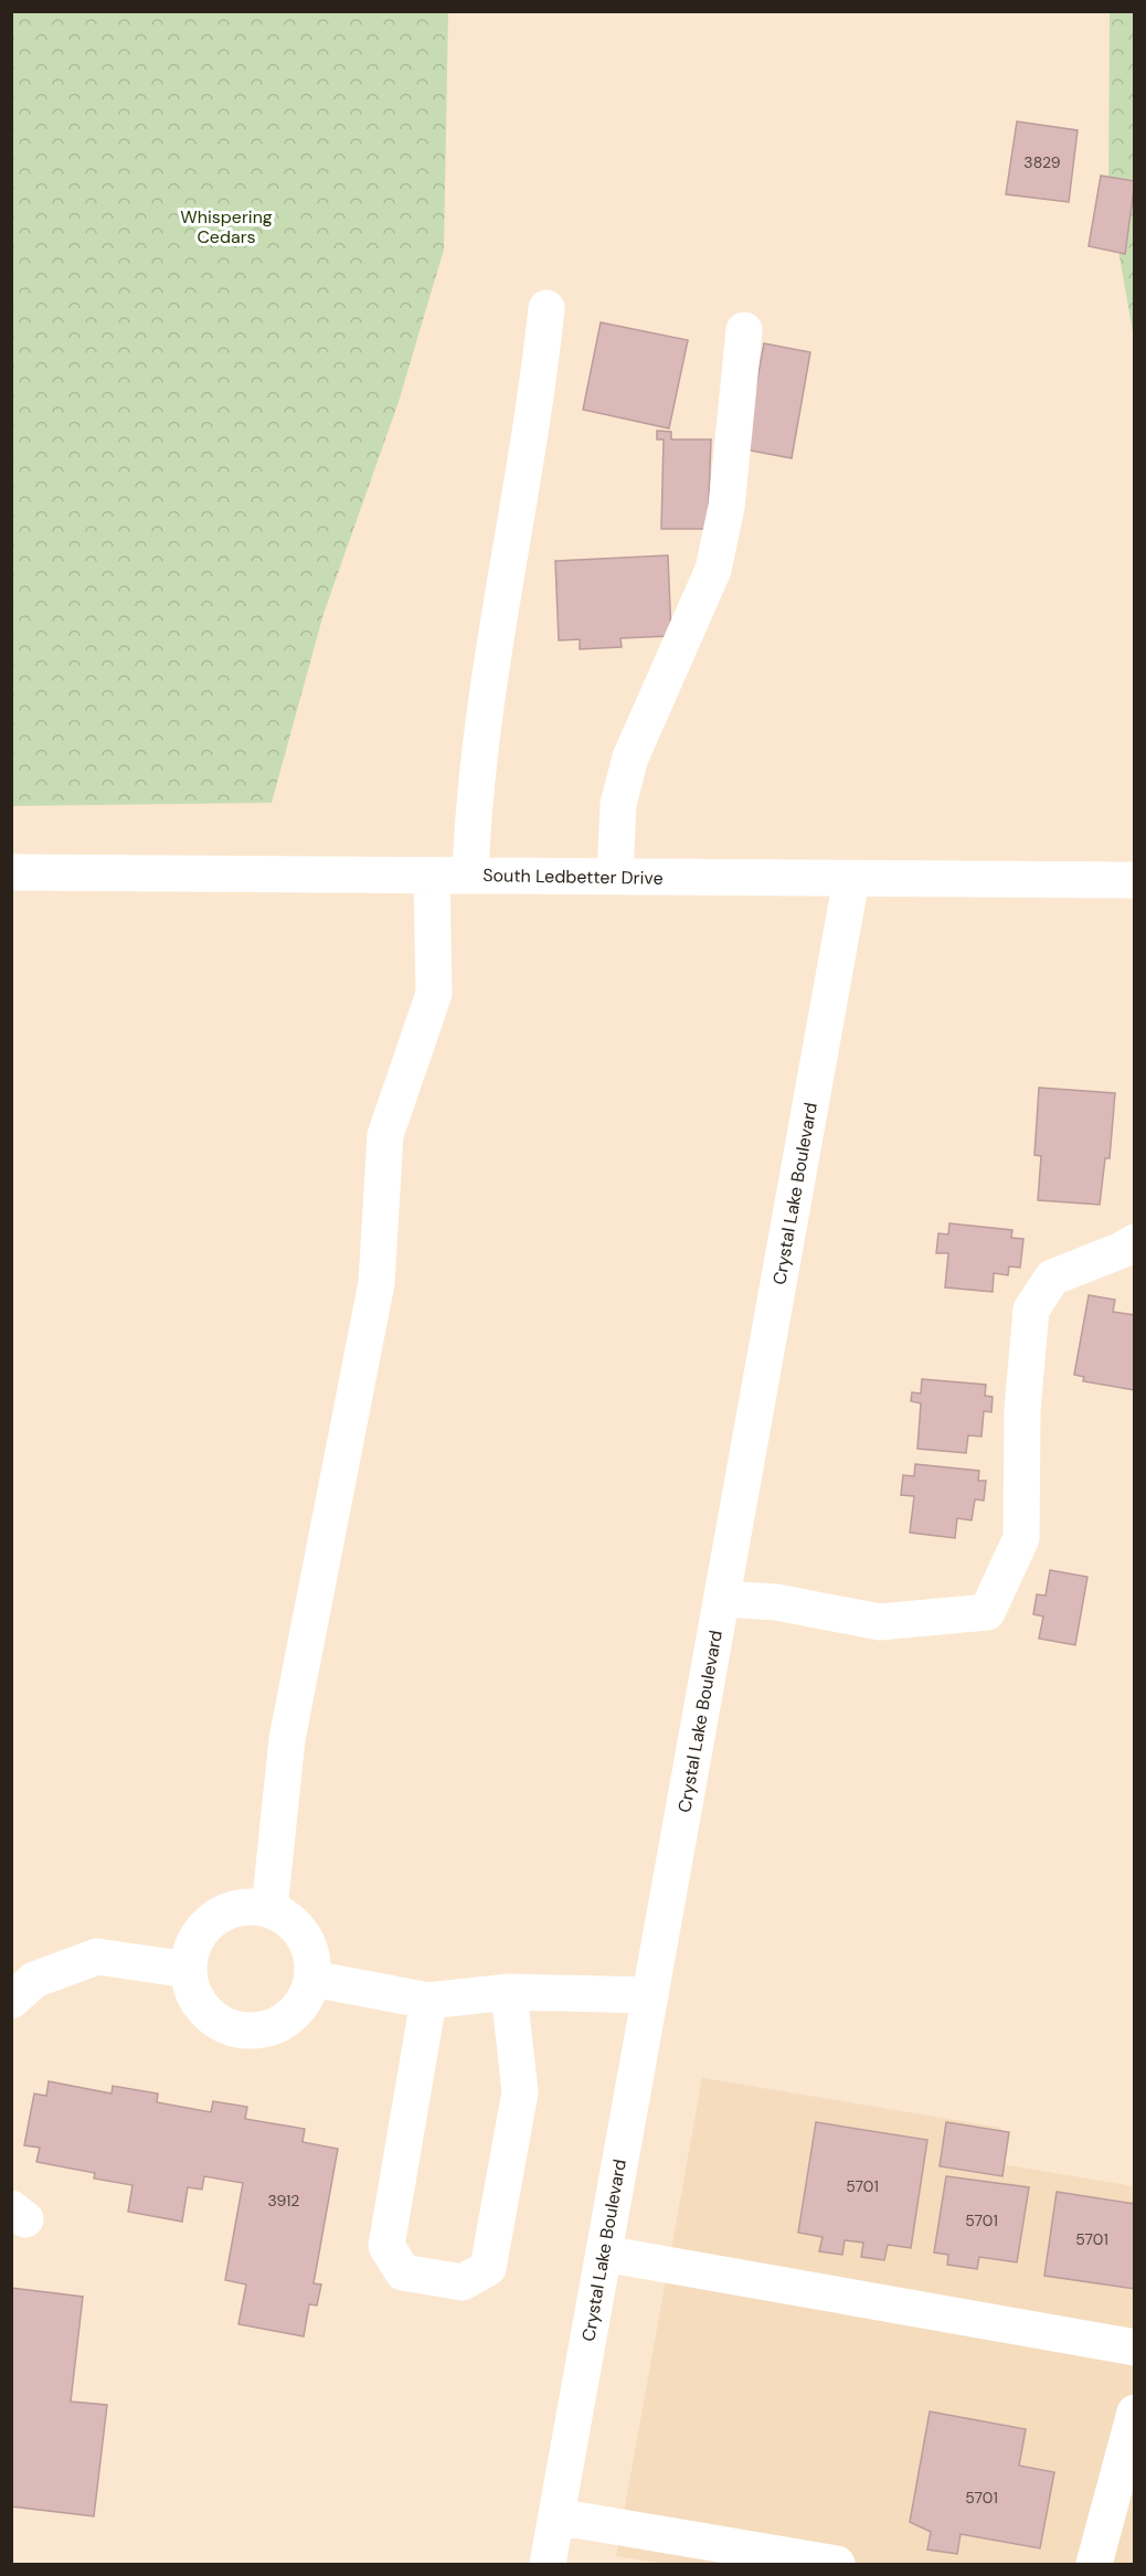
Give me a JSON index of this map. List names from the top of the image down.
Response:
{
  "streets": {
    "street": ["South Ledbetter Drive", "Crystal Lake Boulevard"]
  },
  "crossings": [
    ["South Ledbetter Drive", "Crystal Lake Boulevard"]
  ],
  "parks": ["Whispering Cedars"],
  "house_numbers": [
    "3829",
    "5701",
    "3912",
    "5701",
    "5701",
    "5701"
  ]
}
